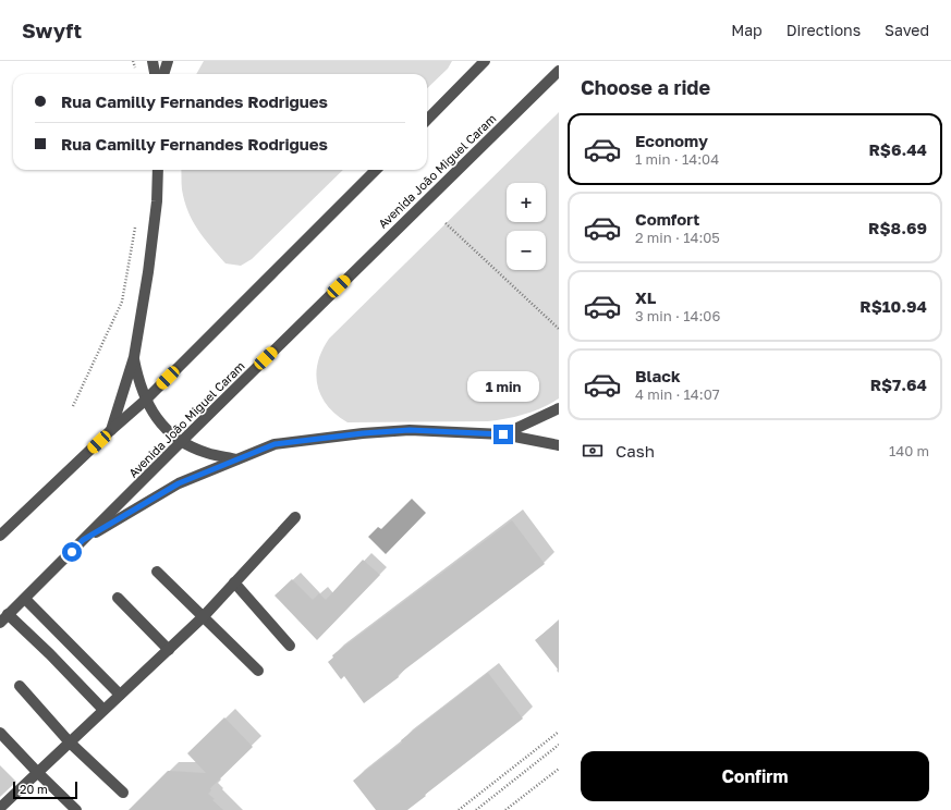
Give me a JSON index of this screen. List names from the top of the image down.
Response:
{
  "streets": {
    "street": ["Avenida João Miguel Caram"]
  },
  "scale_bar": "20 m",
  "page": {
    "header": "Swyft",
    "nav": ["Map", "Directions", "Saved"],
    "heading": "Choose a ride",
    "banner": ["Rua Camilly Fernandes Rodrigues", "Rua Camilly Fernandes Rodrigues"],
    "list": [
      {
        "name": "Economy",
        "note": "1 min · 14:04",
        "value": "R$6.44"
      },
      {
        "name": "Comfort",
        "note": "2 min · 14:05",
        "value": "R$8.69"
      },
      {
        "name": "XL",
        "note": "3 min · 14:06",
        "value": "R$10.94"
      },
      {
        "name": "Black",
        "note": "4 min · 14:07",
        "value": "R$7.64"
      }
    ],
    "map_buttons": ["+", "−"],
    "bubble": "1 min",
    "pay": ["Cash", "140 m"],
    "buttons": "Confirm",
    "scale": "20 m"
  }
}
